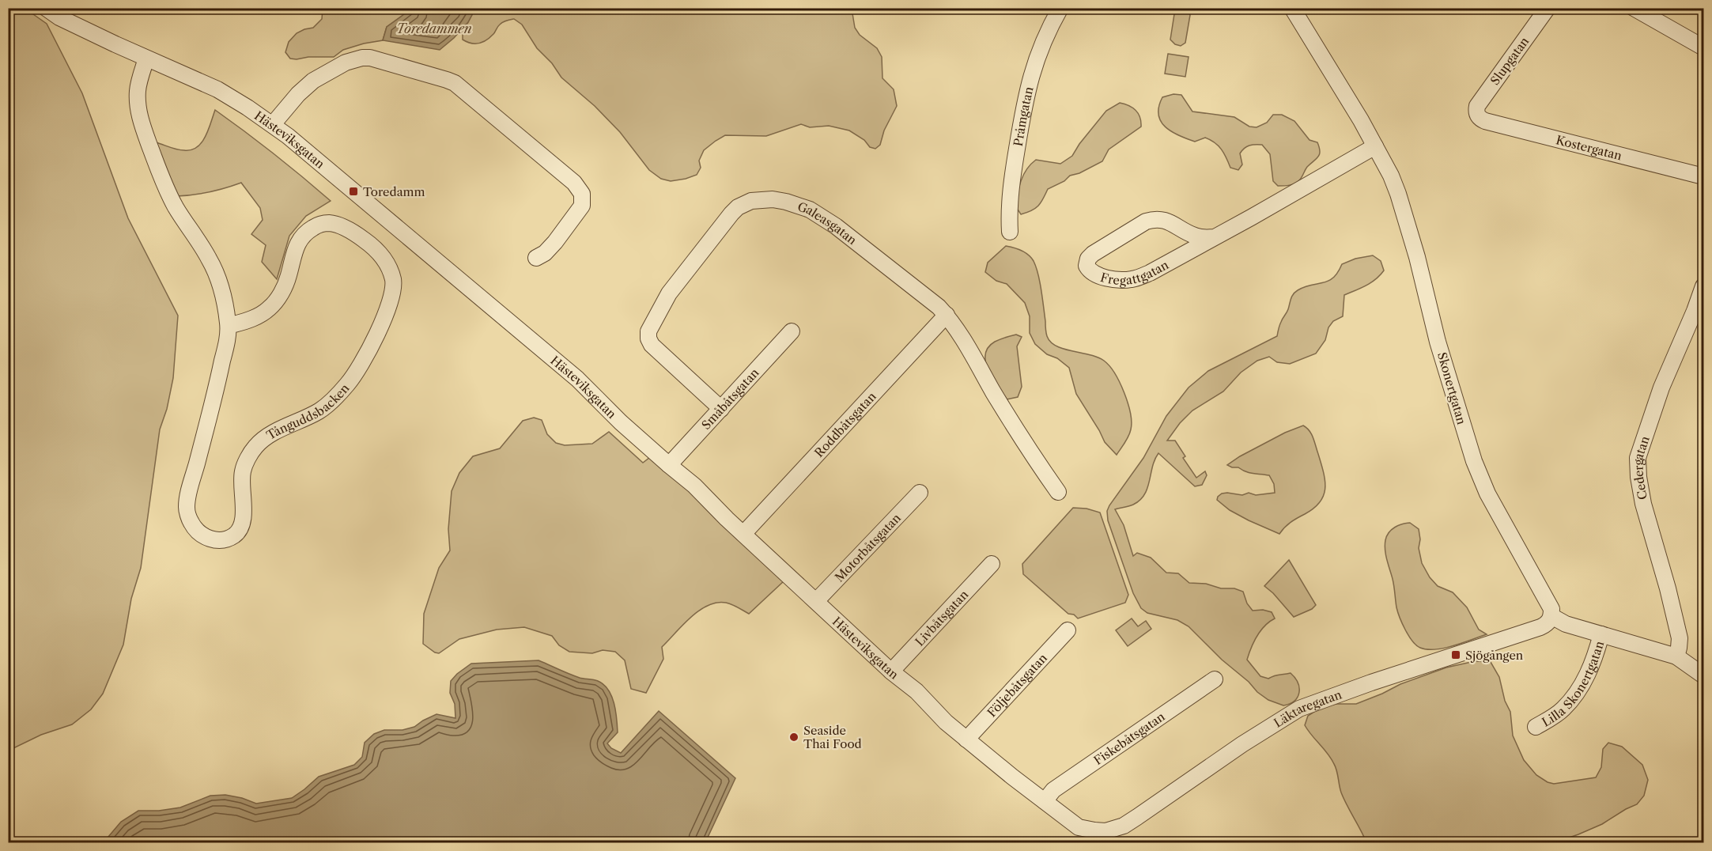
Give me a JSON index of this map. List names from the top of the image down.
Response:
{
  "streets": {
    "street": [
      "Slupgatan",
      "Pråmgatan",
      "Hästeviksgatan",
      "Kostergatan",
      "Galeasgatan",
      "Fregattgatan",
      "Skonertgatan",
      "Småbåtsgatan",
      "Tånguddsbacken",
      "Roddbåtsgatan",
      "Cedergatan",
      "Motorbåtsgatan",
      "Livbåtsgatan",
      "Lilla Skonertgatan",
      "Följebåtsgatan",
      "Läktaregatan",
      "Fiskebåtsgatan"
    ]
  },
  "crossings": [
    ["Slupgatan", "Kostergatan"],
    ["Hästeviksgatan", "Småbåtsgatan"],
    ["Hästeviksgatan", "Tånguddsbacken"],
    ["Hästeviksgatan", "Roddbåtsgatan"],
    ["Hästeviksgatan", "Motorbåtsgatan"],
    ["Hästeviksgatan", "Livbåtsgatan"],
    ["Hästeviksgatan", "Följebåtsgatan"],
    ["Hästeviksgatan", "Läktaregatan"],
    ["Hästeviksgatan", "Fiskebåtsgatan"],
    ["Galeasgatan", "Småbåtsgatan"],
    ["Galeasgatan", "Roddbåtsgatan"],
    ["Fregattgatan", "Skonertgatan"],
    ["Skonertgatan", "Läktaregatan"]
  ],
  "water": ["Toredammen"],
  "places": {
    "transit": ["Toredamm", "Sjögången"],
    "other": ["Seaside Thai Food"]
  }
}
